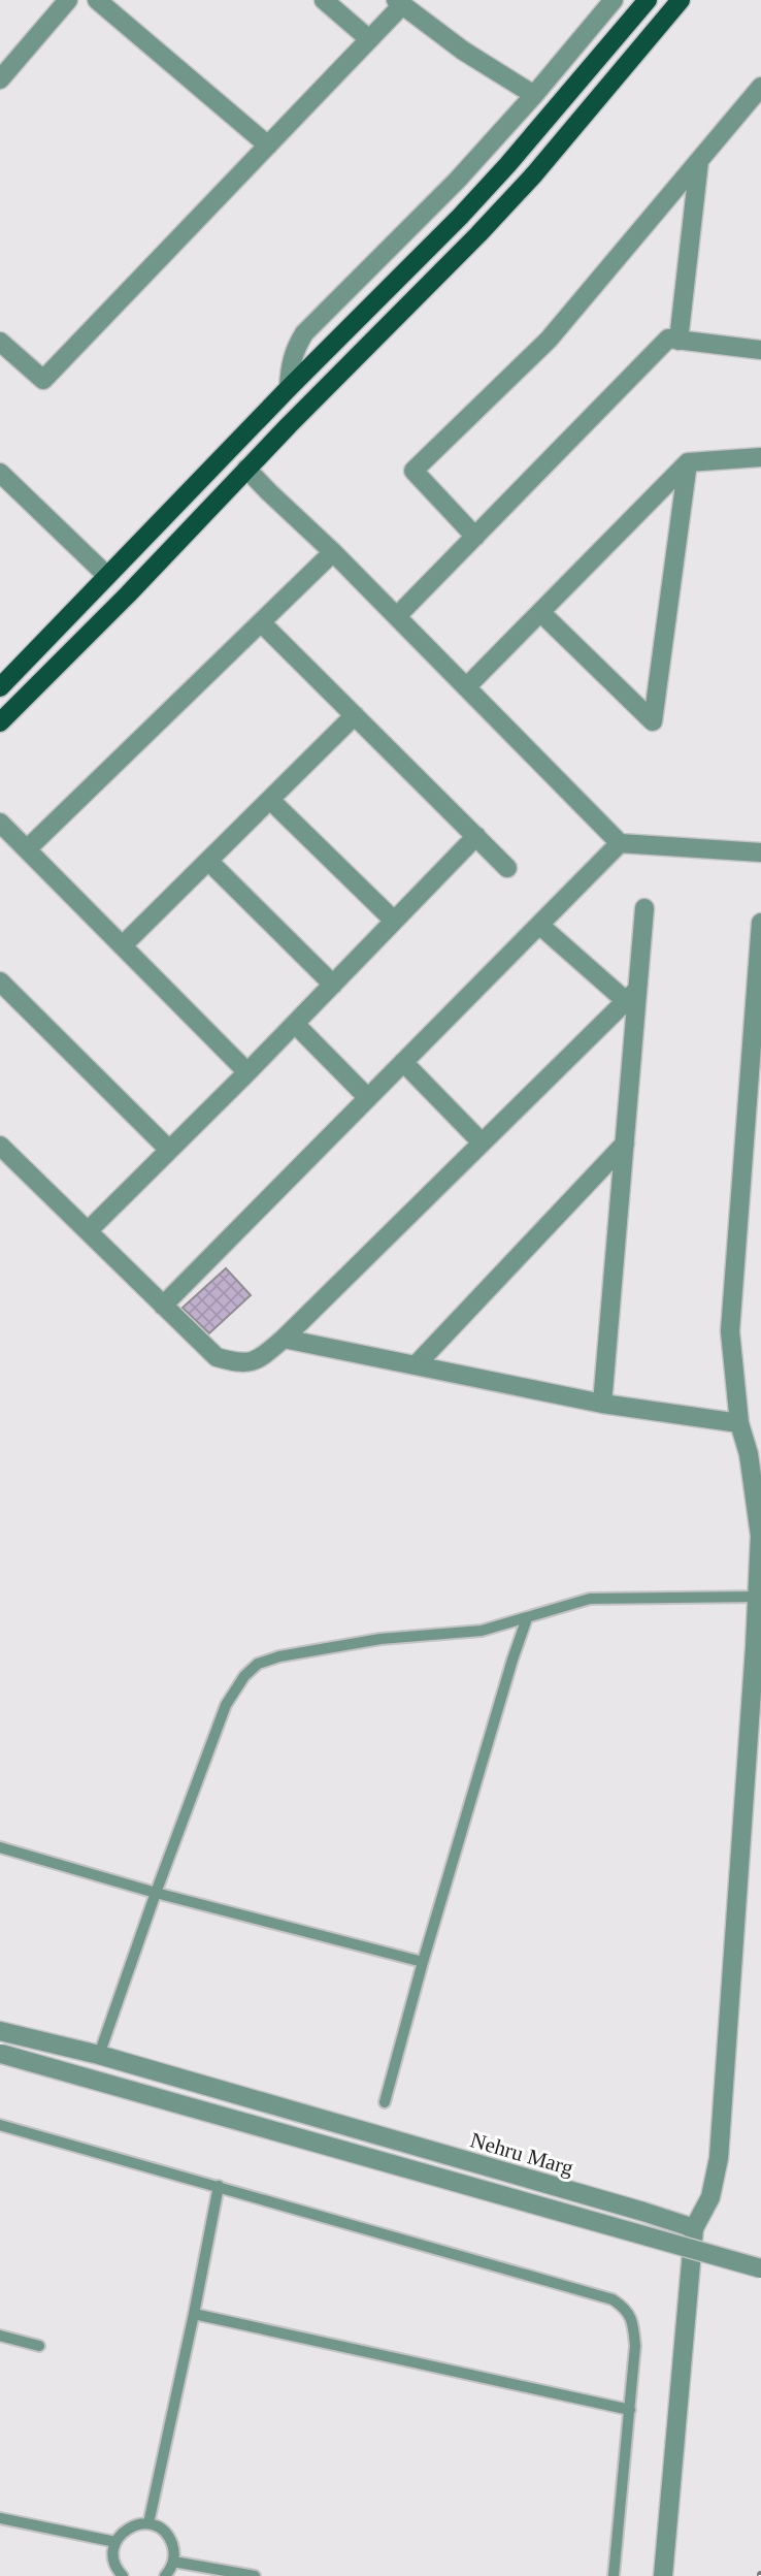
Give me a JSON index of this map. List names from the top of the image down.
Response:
{
  "streets": {
    "street": ["Nehru Marg"]
  }
}
